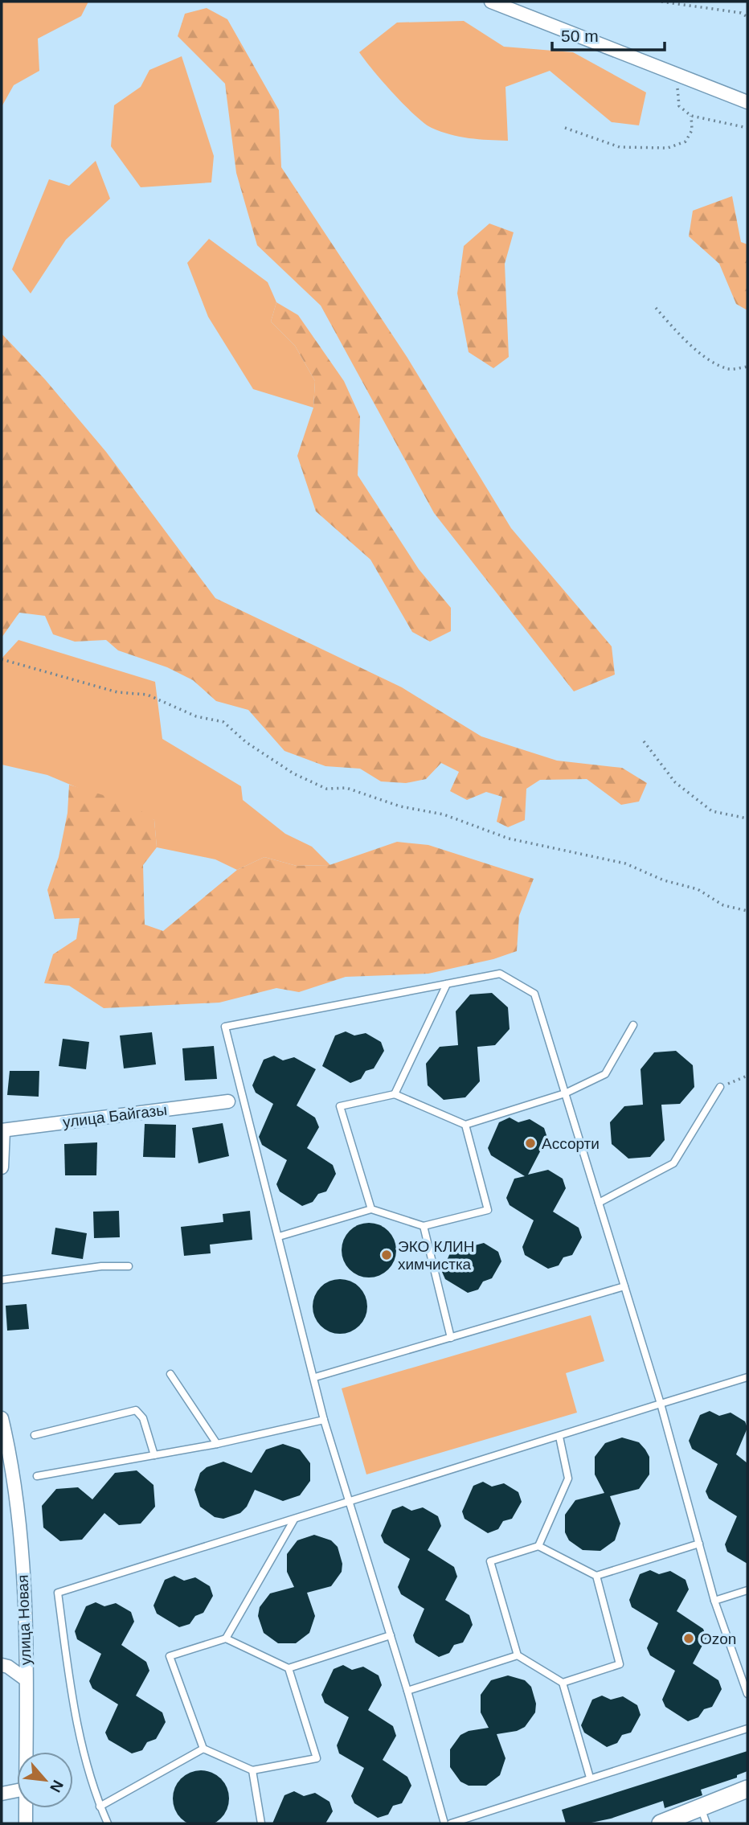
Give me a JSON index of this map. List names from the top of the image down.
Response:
{
  "streets": {
    "street": ["улица Байгазы", "улица Новая"]
  },
  "places": ["Ассорти", "ЭКО КЛИН химчистка", "Ozon"],
  "scale_bar": "50 m",
  "north": "bottom right"
}
